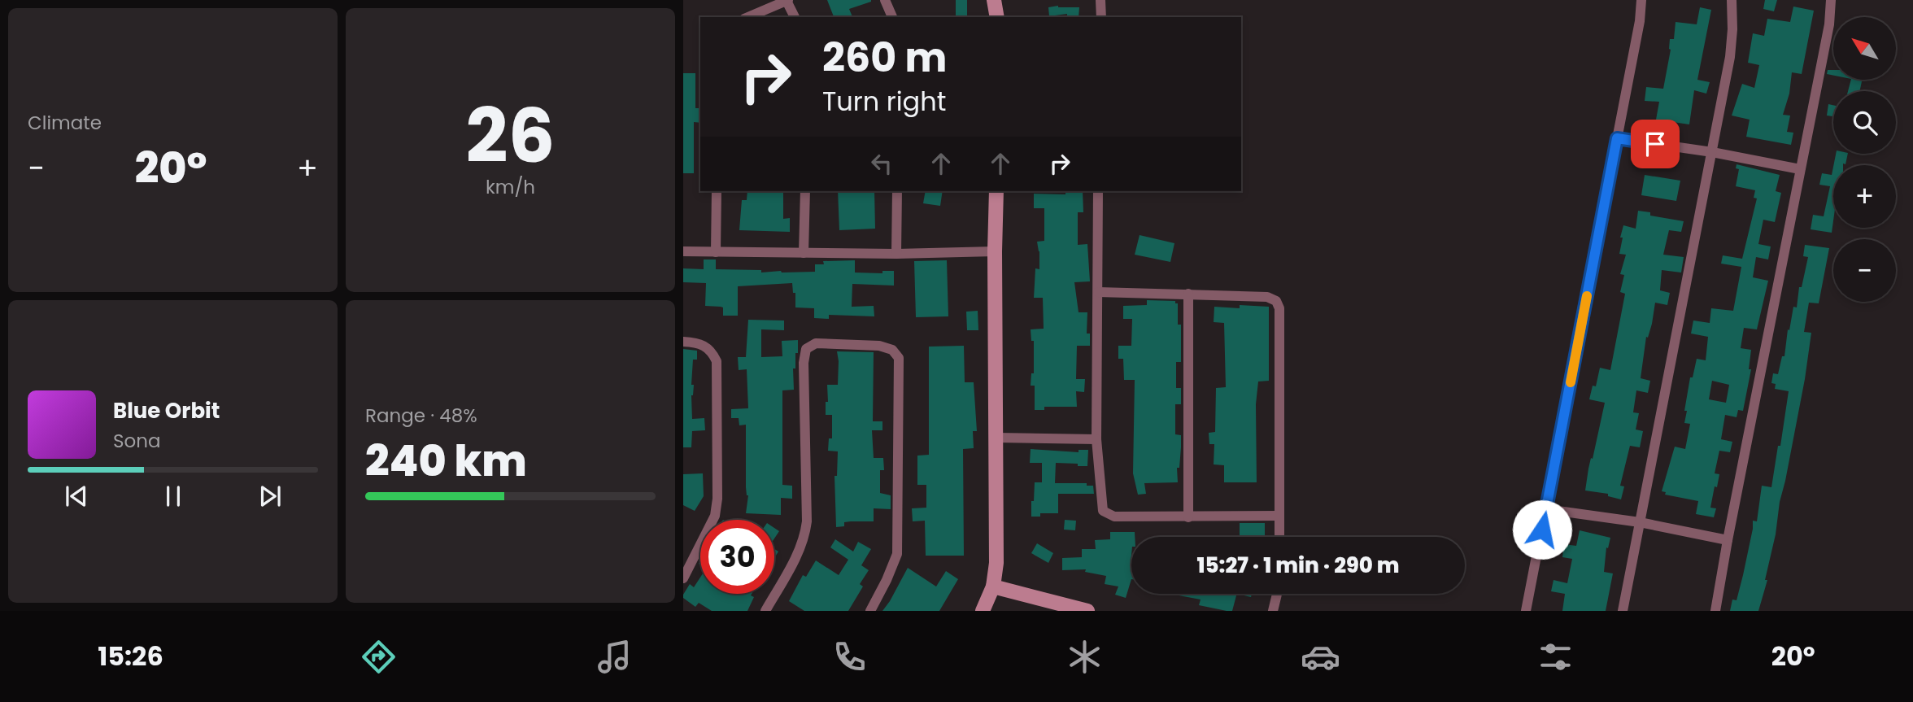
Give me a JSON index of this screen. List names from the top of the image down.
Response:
{
  "north": "top left",
  "page": {
    "tile": [
      "Climate",
      ["26", "km/h"],
      ["Range · 48%", "240 km"]
    ],
    "map_buttons": ["+", "−"],
    "turn": ["260 m", "Turn right"],
    "heat": ["−", "20°", "+"],
    "song": ["Blue Orbit", "Sona"],
    "limit": "30",
    "trip": "15:27 · 1 min · 290 m",
    "tabs": ["15:26", "20°"]
  }
}
